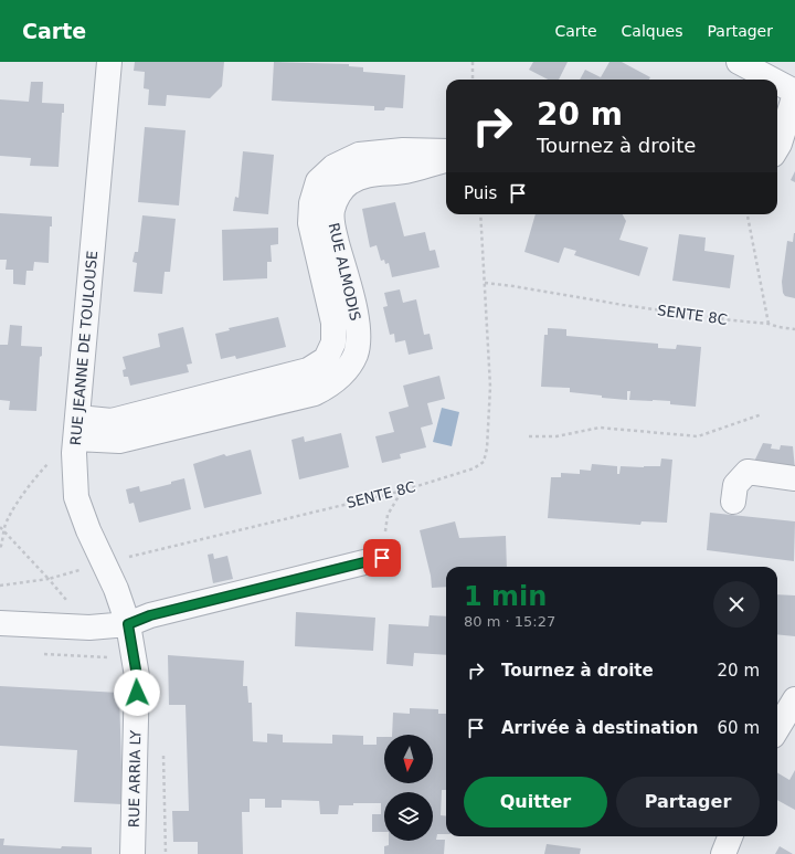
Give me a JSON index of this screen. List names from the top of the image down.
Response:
{
  "streets": {
    "street": ["RUE ALMODIS", "RUE JEANNE DE TOULOUSE", "RUE ARRIA LY"],
    "path": ["SENTE 8C"]
  },
  "crossings": [
    ["RUE ALMODIS", "RUE JEANNE DE TOULOUSE"],
    ["SENTE 8C", "RUE JEANNE DE TOULOUSE"],
    ["RUE JEANNE DE TOULOUSE", "RUE ARRIA LY"]
  ],
  "north": "bottom",
  "page": {
    "header": "Carte",
    "nav": ["Carte", "Calques", "Partager"],
    "turn": ["20 m", "Tournez à droite"],
    "then": "Puis",
    "heading": ["1 min", "80 m · 15:27"],
    "list": [
      {
        "name": "Tournez à droite",
        "value": "20 m"
      },
      {
        "name": "Arrivée à destination",
        "value": "60 m"
      }
    ],
    "buttons": ["Quitter", "Partager"]
  }
}
